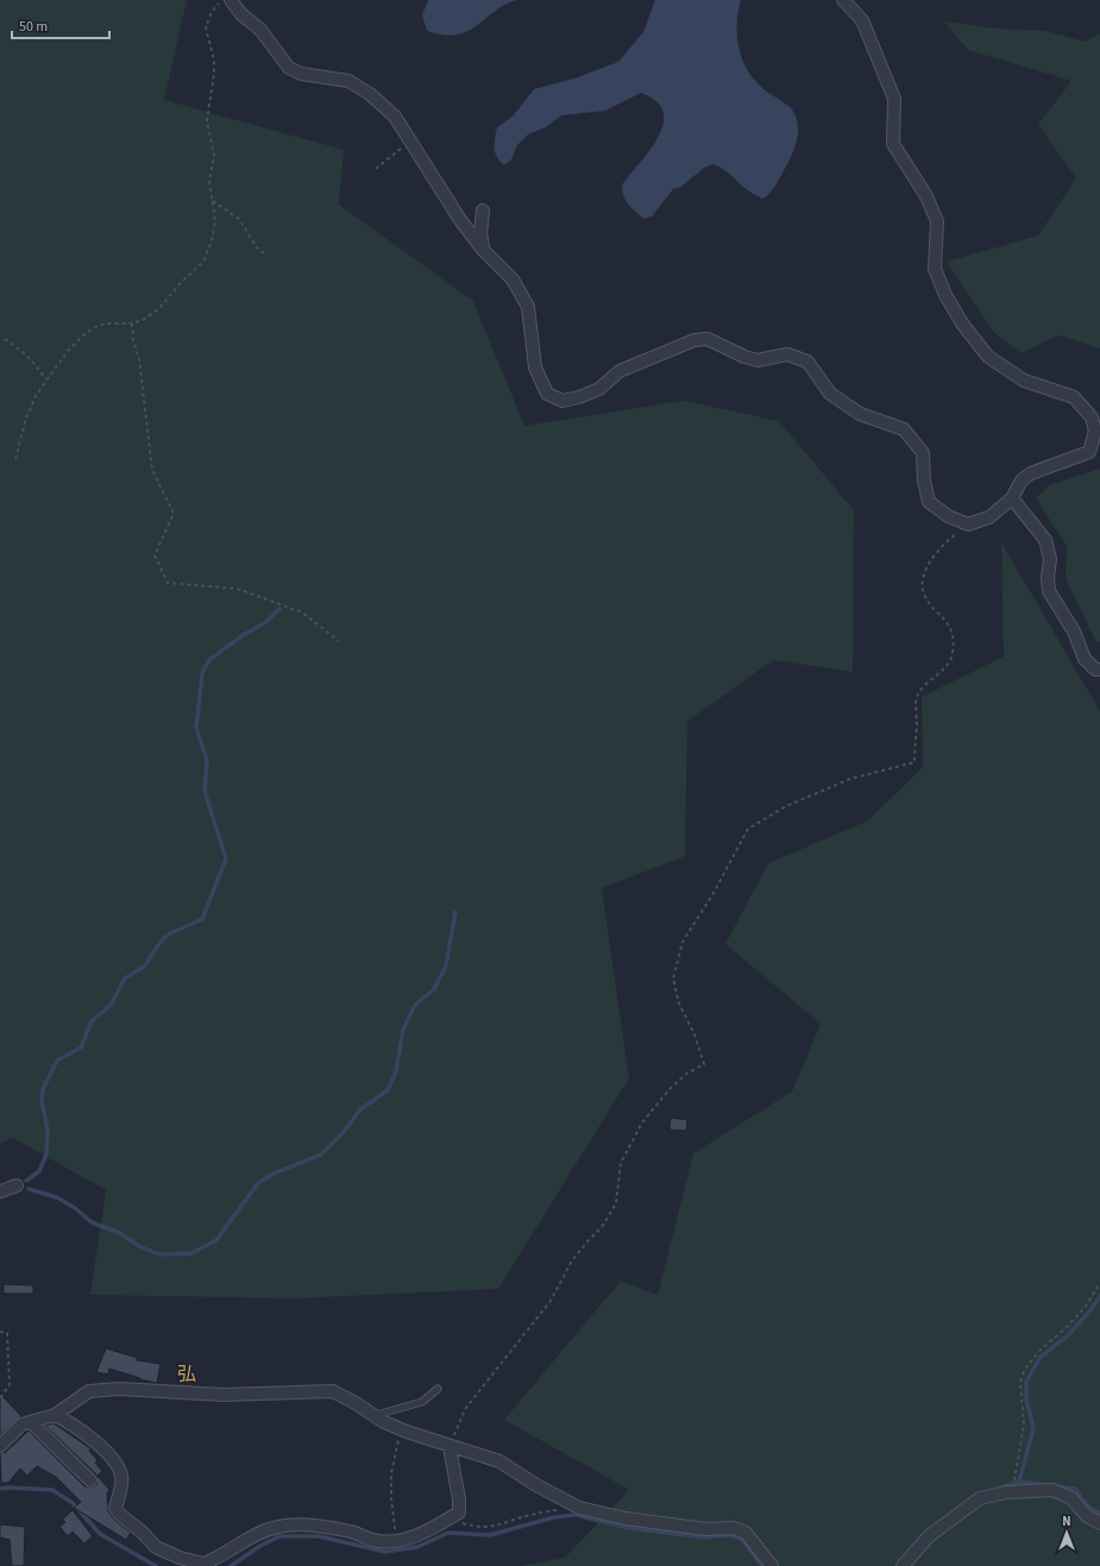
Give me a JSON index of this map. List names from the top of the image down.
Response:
{
  "districts": ["弘"],
  "scale_bar": "50 m",
  "north": "top"
}
